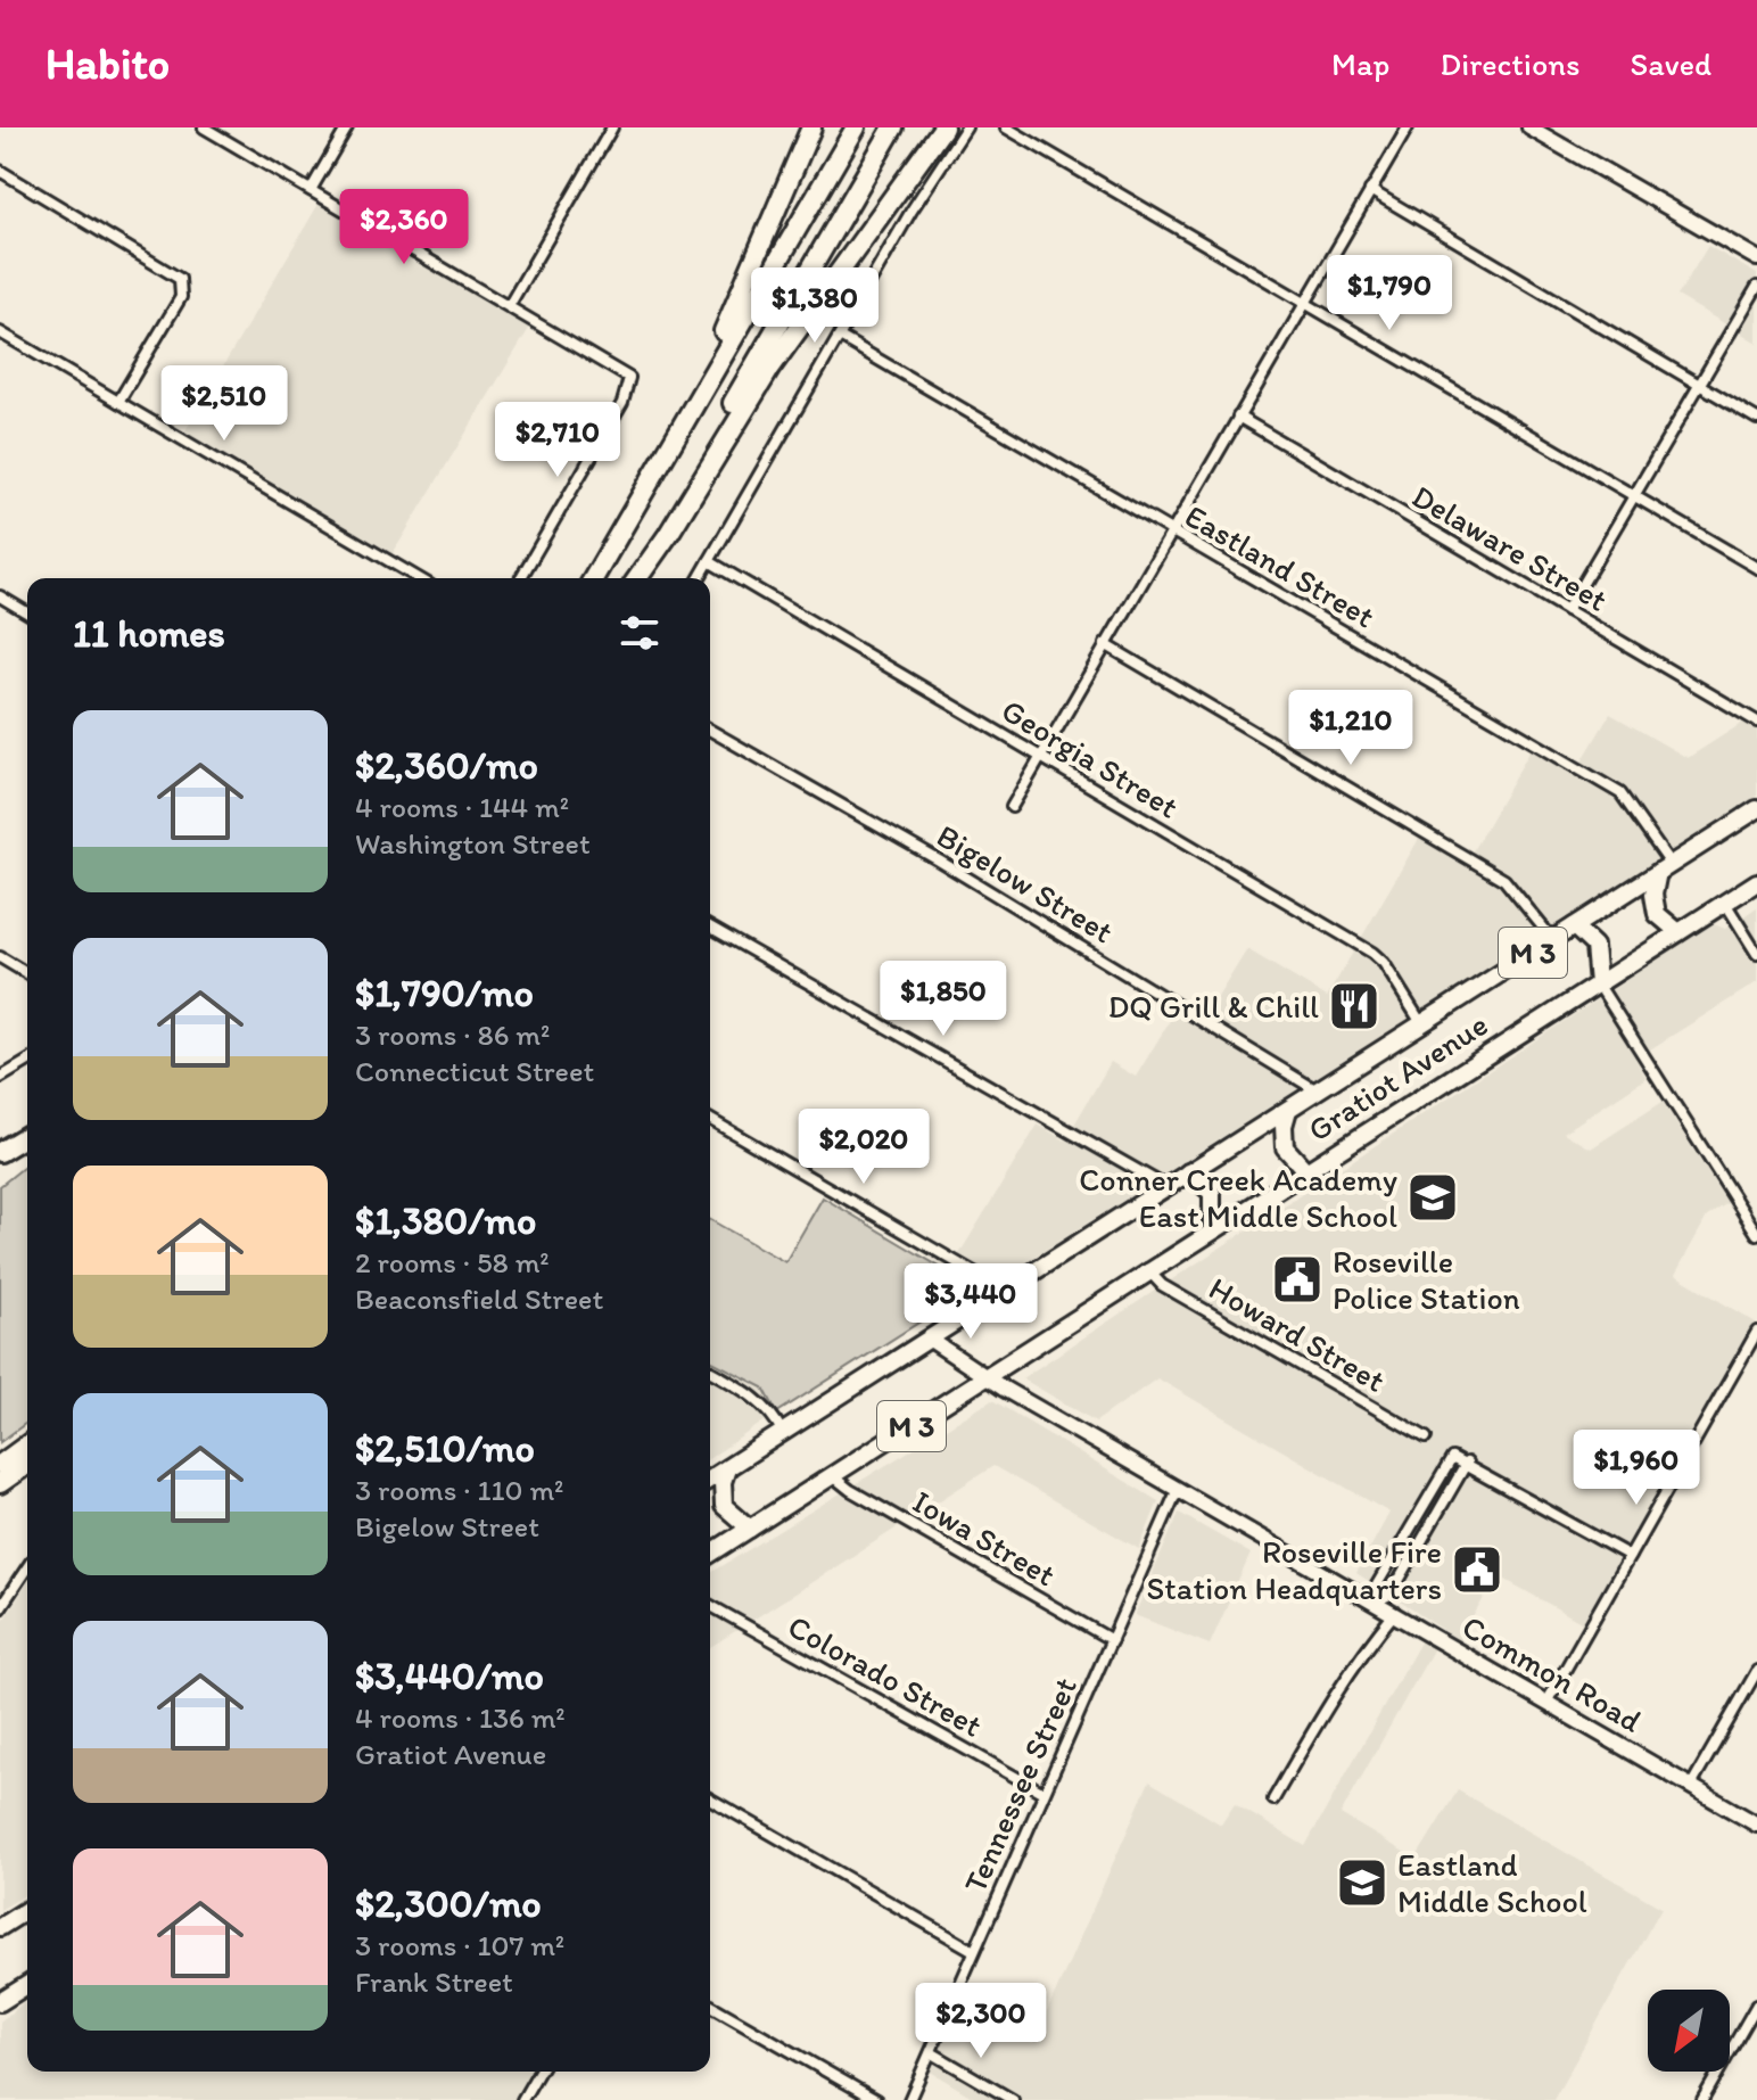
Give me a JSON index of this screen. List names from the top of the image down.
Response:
{
  "streets": {
    "main road": ["M 3", "Gratiot Avenue"],
    "street": [
      "Delaware Street",
      "Eastland Street",
      "Georgia Street",
      "Bigelow Street",
      "Howard Street",
      "Iowa Street",
      "Common Road",
      "Colorado Street",
      "Tennessee Street"
    ]
  },
  "crossings": [
    ["Eastland Street", "Gratiot Avenue"],
    ["Georgia Street", "Gratiot Avenue"],
    ["Bigelow Street", "Gratiot Avenue"],
    ["Gratiot Avenue", "Howard Street"],
    ["Gratiot Avenue", "Iowa Street"],
    ["Gratiot Avenue", "Common Road"],
    ["Iowa Street", "Tennessee Street"],
    ["Common Road", "Tennessee Street"],
    ["Colorado Street", "Tennessee Street"]
  ],
  "places": {
    "restaurant": ["DQ Grill & Chill"],
    "school or university": ["Conner Creek Academy East Middle School", "Eastland Middle School"],
    "public building": ["Roseville Police Station", "Roseville Fire Station Headquarters"]
  },
  "north": "bottom left",
  "page": {
    "header": "Habito",
    "nav": ["Map", "Directions", "Saved"],
    "price": [
      "$2,360",
      "$1,790",
      "$1,380",
      "$2,510",
      "$2,710",
      "$1,210",
      "$1,850",
      "$2,020",
      "$3,440",
      "$1,960",
      "$2,300"
    ],
    "heading": "11 homes",
    "list": [
      {
        "name": "$2,360/mo",
        "note": "4 rooms · 144 m² · Washington Street"
      },
      {
        "name": "$1,790/mo",
        "note": "3 rooms · 86 m² · Connecticut Street"
      },
      {
        "name": "$1,380/mo",
        "note": "2 rooms · 58 m² · Beaconsfield Street"
      },
      {
        "name": "$2,510/mo",
        "note": "3 rooms · 110 m² · Bigelow Street"
      },
      {
        "name": "$3,440/mo",
        "note": "4 rooms · 136 m² · Gratiot Avenue"
      },
      {
        "name": "$2,300/mo",
        "note": "3 rooms · 107 m² · Frank Street"
      }
    ]
  }
}
